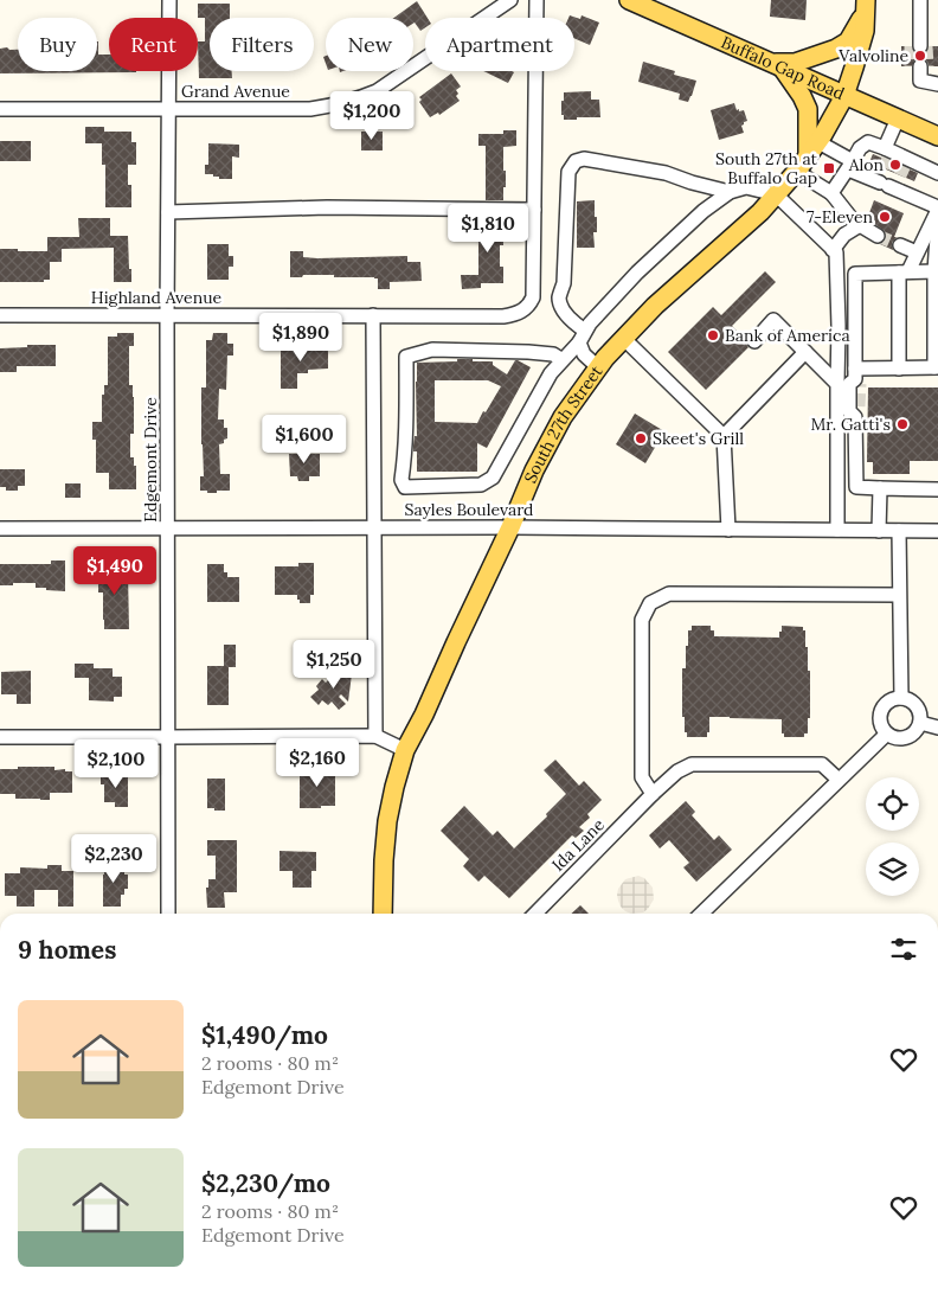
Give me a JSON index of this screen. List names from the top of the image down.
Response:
{
  "streets": {
    "main road": ["Buffalo Gap Road", "South 27th Street"],
    "street": [
      "Grand Avenue",
      "Highland Avenue",
      "Edgemont Drive",
      "Sayles Boulevard",
      "Ida Lane"
    ]
  },
  "crossings": [
    ["Buffalo Gap Road", "South 27th Street"],
    ["Grand Avenue", "Edgemont Drive"],
    ["Highland Avenue", "Edgemont Drive"],
    ["South 27th Street", "Sayles Boulevard"],
    ["Edgemont Drive", "Sayles Boulevard"]
  ],
  "places": {
    "other": [
      "Valvoline",
      "Alon",
      "7-Eleven",
      "Bank of America",
      "Mr. Gatti's",
      "Skeet's Grill"
    ],
    "transit": ["South 27th at Buffalo Gap"]
  },
  "page": {
    "chip": [
      "Buy",
      "Rent",
      "Filters",
      "New",
      "Apartment"
    ],
    "price": [
      "$1,200",
      "$1,810",
      "$1,890",
      "$1,600",
      "$1,490",
      "$1,250",
      "$2,160",
      "$2,100",
      "$2,230"
    ],
    "heading": "9 homes",
    "list": [
      {
        "name": "$1,490/mo",
        "note": "2 rooms · 80 m² · Edgemont Drive"
      },
      {
        "name": "$2,230/mo",
        "note": "2 rooms · 80 m² · Edgemont Drive"
      }
    ]
  }
}
